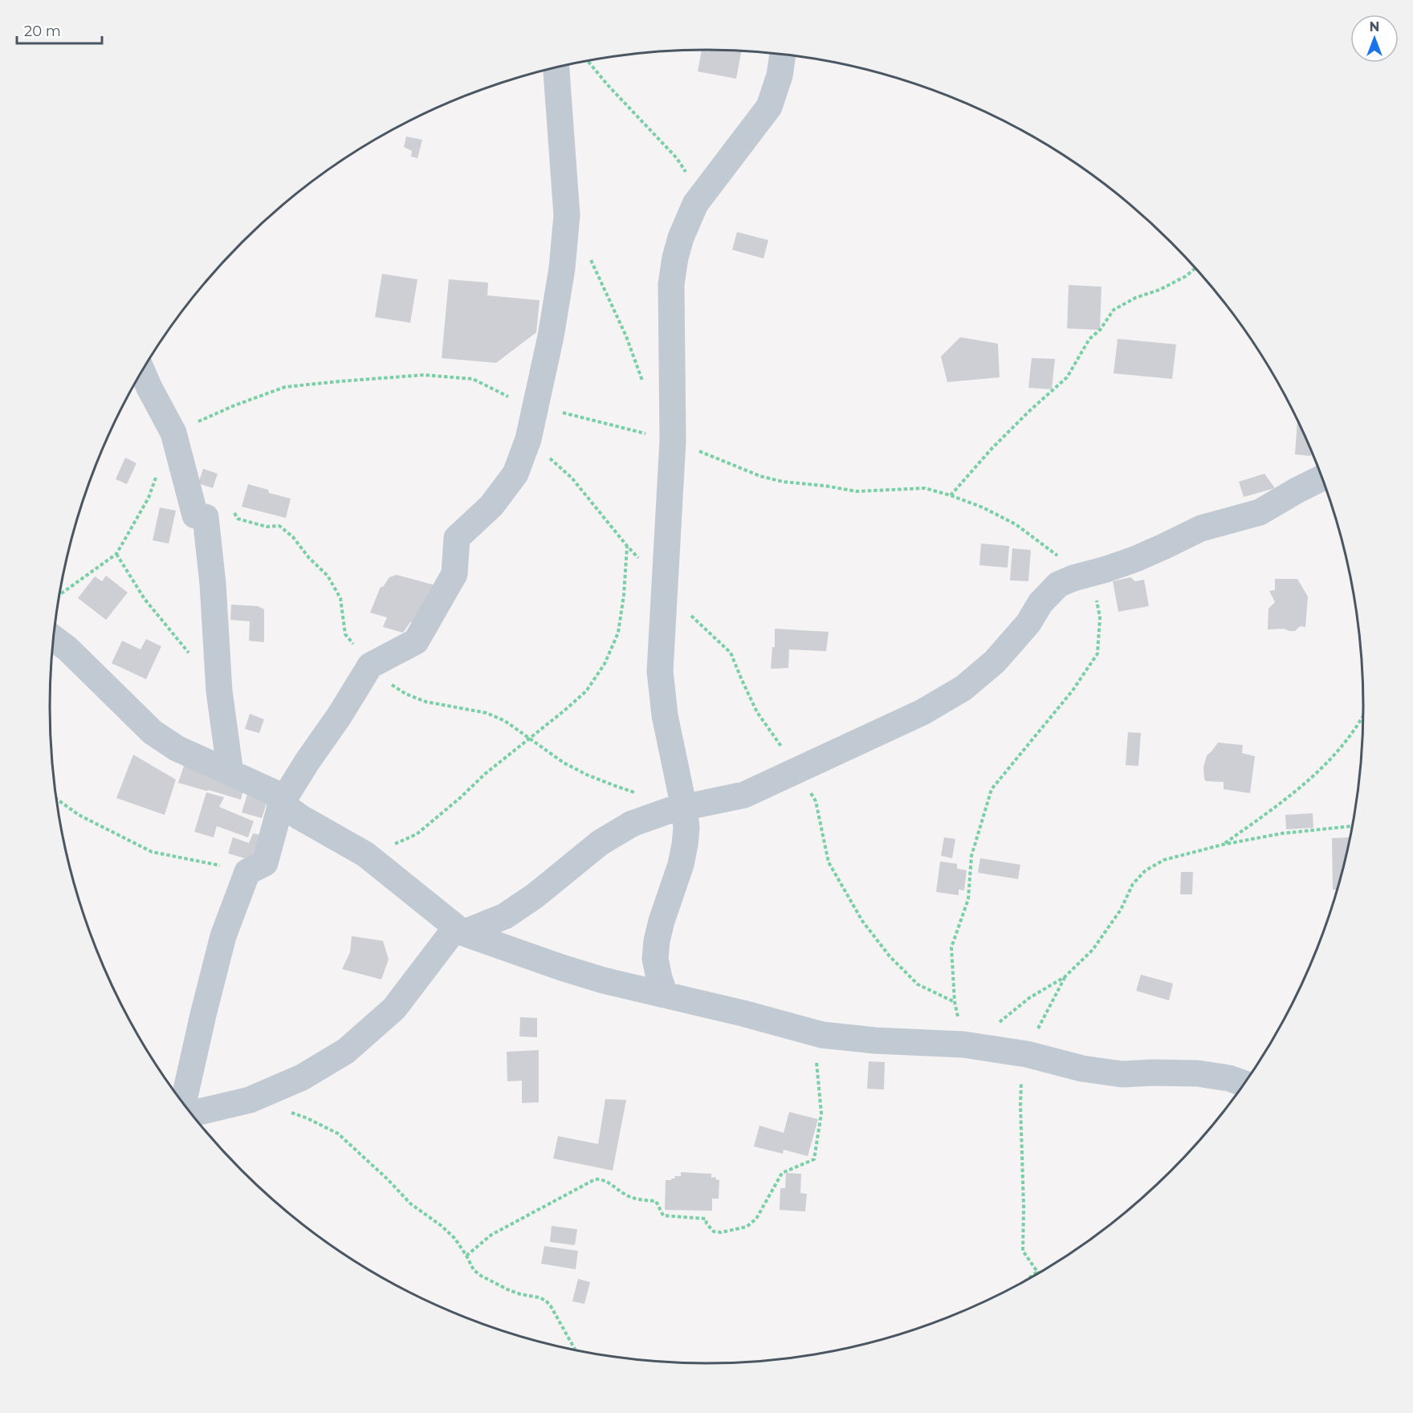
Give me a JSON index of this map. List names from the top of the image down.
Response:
{
  "scale_bar": "20 m",
  "north": "top"
}
